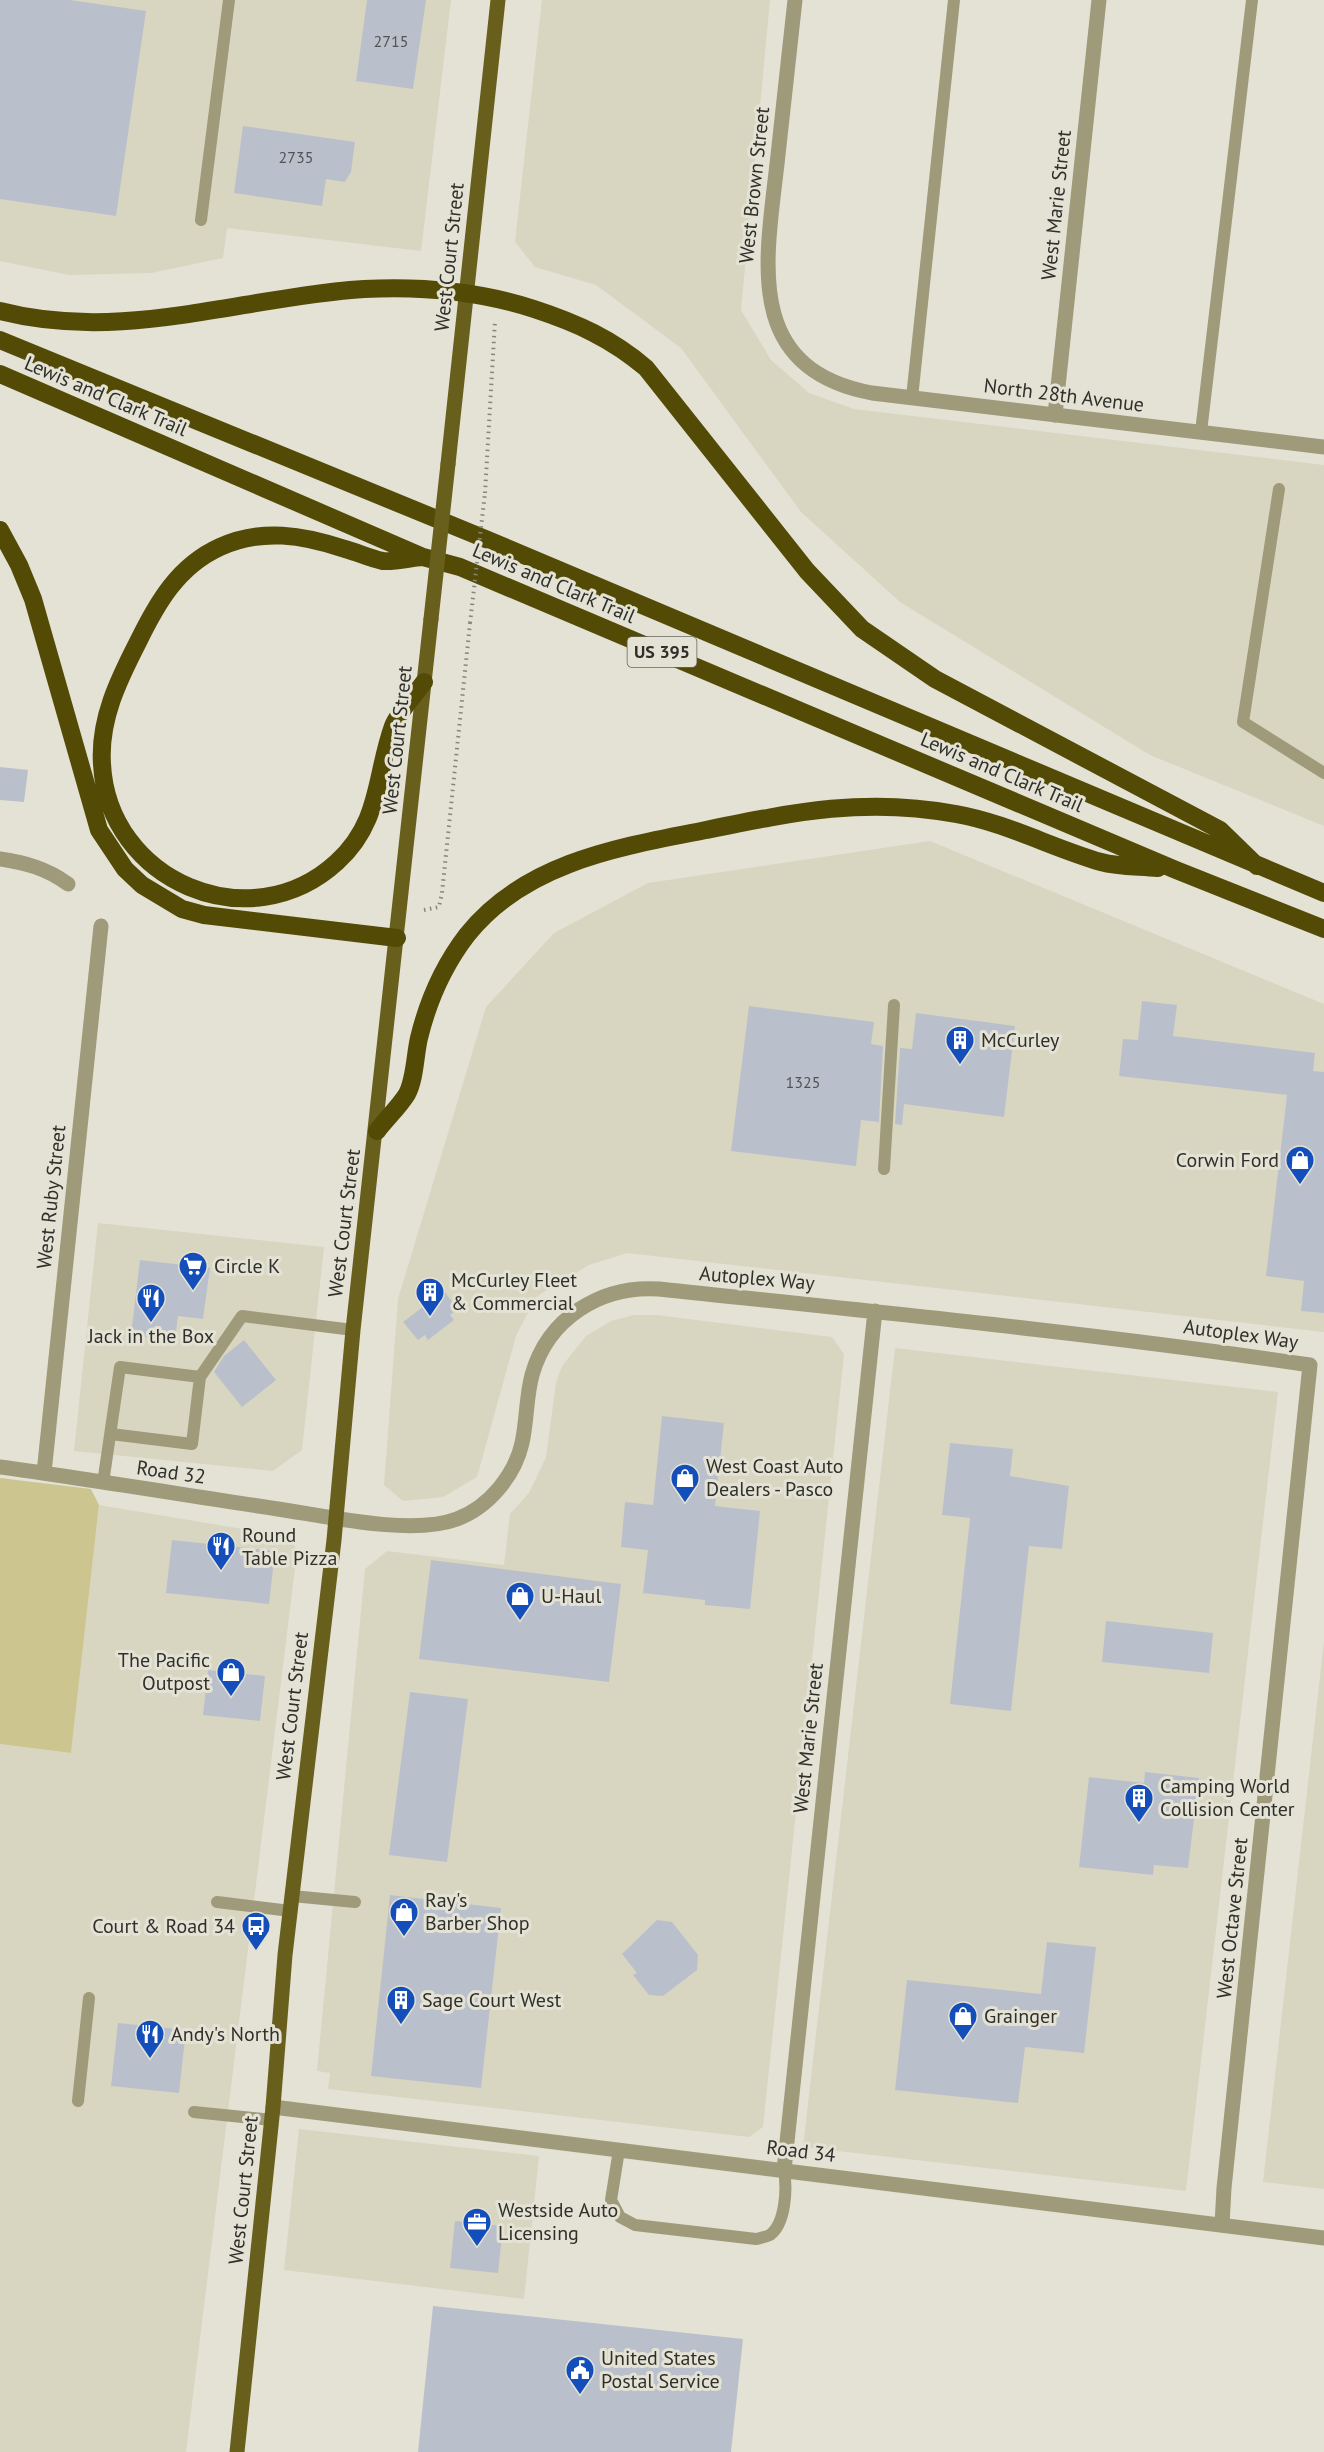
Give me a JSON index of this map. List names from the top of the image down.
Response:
{
  "streets": {
    "highway": ["Lewis and Clark Trail", "US 395"],
    "main road": ["West Court Street"],
    "street": [
      "West Brown Street",
      "West Marie Street",
      "North 28th Avenue",
      "West Ruby Street",
      "Autoplex Way",
      "Road 32",
      "West Octave Street",
      "Road 34"
    ]
  },
  "crossings": [
    ["West Brown Street", "North 28th Avenue"],
    ["West Marie Street", "North 28th Avenue"],
    ["West Marie Street", "Autoplex Way"],
    ["West Marie Street", "Road 34"],
    ["West Court Street", "Autoplex Way"],
    ["West Court Street", "Road 32"],
    ["West Court Street", "Road 34"],
    ["West Ruby Street", "Road 32"],
    ["Autoplex Way", "Road 32"],
    ["Autoplex Way", "West Octave Street"],
    ["West Octave Street", "Road 34"]
  ],
  "places": {
    "building": [
      "McCurley",
      "McCurley Fleet & Commercial",
      "Camping World Collision Center",
      "Sage Court West"
    ],
    "shop": [
      "Corwin Ford",
      "West Coast Auto Dealers - Pasco",
      "U-Haul",
      "The Pacific Outpost",
      "Ray's Barber Shop",
      "Grainger"
    ],
    "supermarket": ["Circle K"],
    "restaurant": ["Jack in the Box", "Round Table Pizza", "Andy's North"],
    "bus stop": ["Court & Road 34"],
    "office": ["Westside Auto Licensing"],
    "public building": ["United States Postal Service"]
  },
  "house_numbers": ["2715", "2735", "1325"]
}
